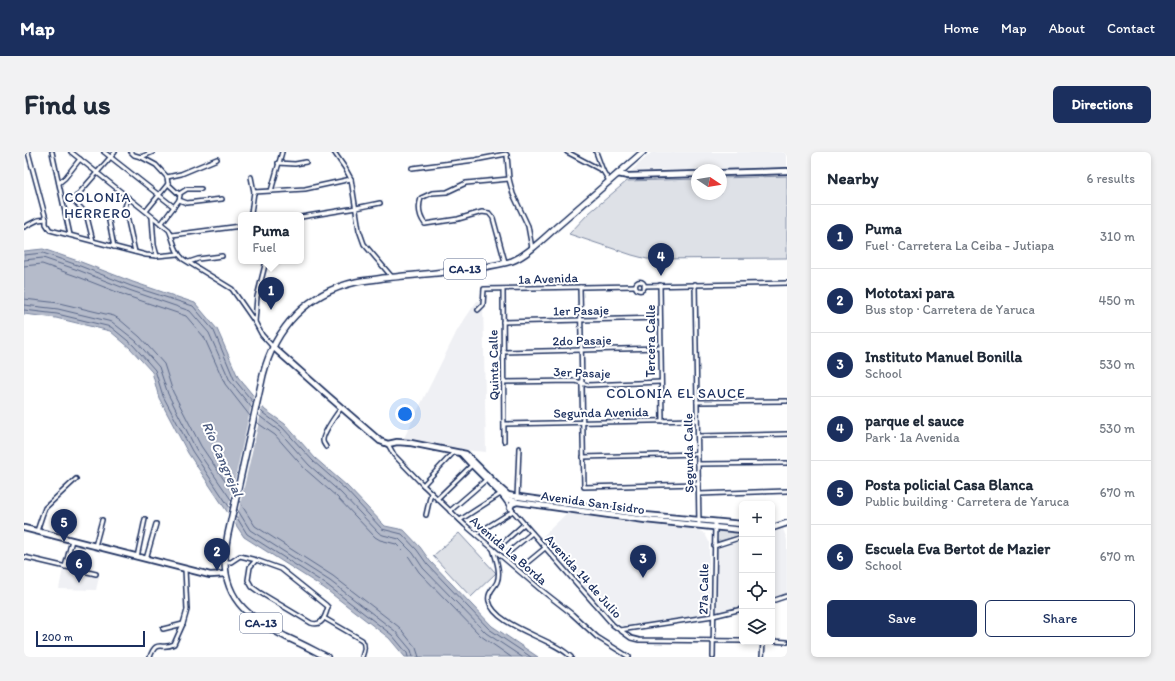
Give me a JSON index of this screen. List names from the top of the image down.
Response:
{
  "streets": {
    "main road": ["CA-13"],
    "street": [
      "1a Avenida",
      "1er Pasaje",
      "2do Pasaje",
      "Tercera Calle",
      "Quinta Calle",
      "3er Pasaje",
      "Segunda Avenida",
      "Segunda Calle",
      "Avenida San Isidro",
      "Avenida La Borda",
      "Avenida 14 de Julio",
      "27a Calle"
    ]
  },
  "crossings": [
    ["1a Avenida", "Tercera Calle"],
    ["1a Avenida", "Quinta Calle"],
    ["1a Avenida", "Segunda Calle"],
    ["1er Pasaje", "Tercera Calle"],
    ["1er Pasaje", "Quinta Calle"],
    ["2do Pasaje", "Tercera Calle"],
    ["2do Pasaje", "Quinta Calle"],
    ["Tercera Calle", "3er Pasaje"],
    ["Tercera Calle", "Segunda Avenida"],
    ["Quinta Calle", "3er Pasaje"],
    ["Quinta Calle", "Segunda Avenida"],
    ["Segunda Avenida", "Segunda Calle"],
    ["Segunda Calle", "Avenida San Isidro"],
    ["Avenida San Isidro", "Avenida 14 de Julio"],
    ["Avenida San Isidro", "27a Calle"],
    ["Avenida 14 de Julio", "27a Calle"]
  ],
  "districts": ["COLONIA HERRERO", "COLONIA EL SAUCE"],
  "water": ["Río Cangrejal"],
  "scale_bar": "200 m",
  "north": "right",
  "page": {
    "header": "Map",
    "nav": [
      "Home",
      "Map",
      "About",
      "Contact"
    ],
    "buttons": [
      "Directions",
      ["Save", "Share"]
    ],
    "title": "Find us",
    "heading": ["Nearby", "6 results"],
    "list": [
      {
        "mark": "1",
        "name": "Puma",
        "note": "Fuel · Carretera La Ceiba - Jutiapa",
        "value": "310 m"
      },
      {
        "mark": "2",
        "name": "Mototaxi para",
        "note": "Bus stop · Carretera de Yaruca",
        "value": "450 m"
      },
      {
        "mark": "3",
        "name": "Instituto Manuel Bonilla",
        "note": "School",
        "value": "530 m"
      },
      {
        "mark": "4",
        "name": "parque el sauce",
        "note": "Park · 1a Avenida",
        "value": "530 m"
      },
      {
        "mark": "5",
        "name": "Posta policial Casa Blanca",
        "note": "Public building · Carretera de Yaruca",
        "value": "670 m"
      },
      {
        "mark": "6",
        "name": "Escuela Eva Bertot de Mazier",
        "note": "School",
        "value": "670 m"
      }
    ],
    "popup": ["Puma", "Fuel"],
    "pins": [
      "4",
      "1",
      "5",
      "2",
      "3",
      "6"
    ],
    "map_buttons": ["+", "−"],
    "scale": "200 m"
  }
}
